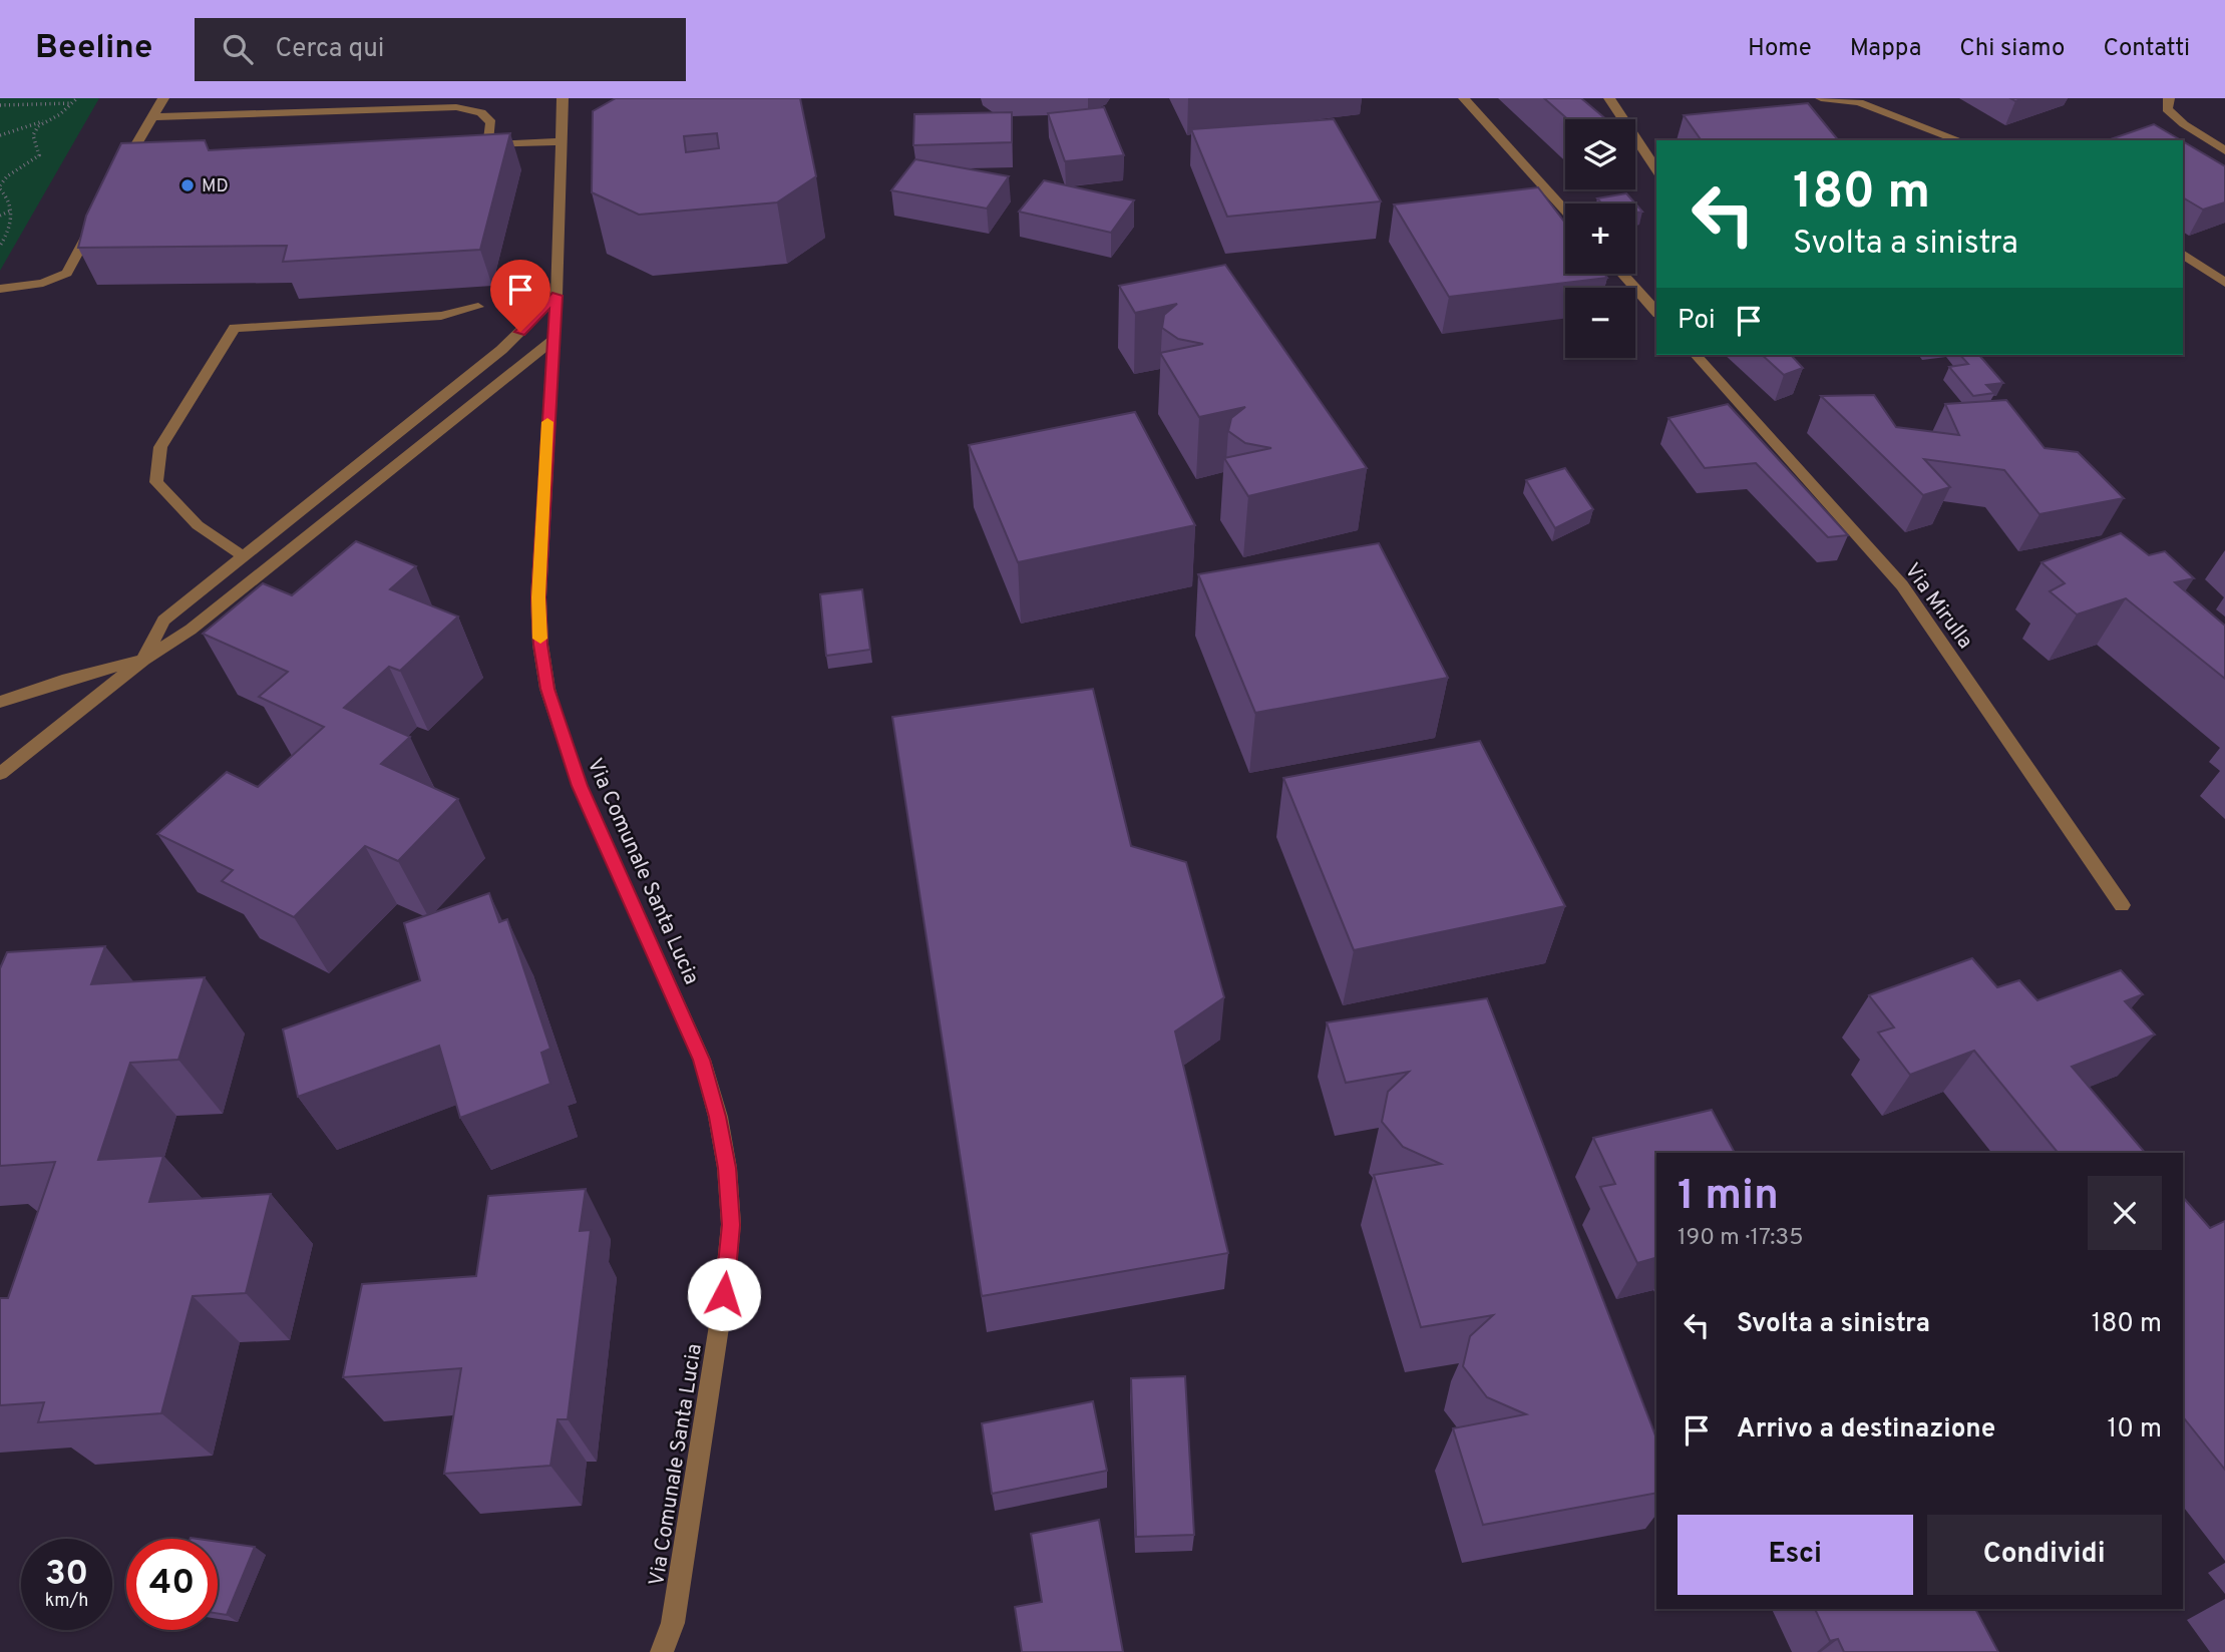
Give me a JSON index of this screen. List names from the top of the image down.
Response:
{
  "streets": {
    "street": ["Via Mirulla", "Via Comunale Santa Lucia"]
  },
  "places": ["MD"],
  "page": {
    "header": "Beeline",
    "search": "Cerca qui",
    "nav": [
      "Home",
      "Mappa",
      "Chi siamo",
      "Contatti"
    ],
    "map_buttons": ["+", "−"],
    "turn": ["180 m", "Svolta a sinistra"],
    "then": "Poi",
    "heading": ["1 min", "190 m · 17:35"],
    "list": [
      {
        "name": "Svolta a sinistra",
        "value": "180 m"
      },
      {
        "name": "Arrivo a destinazione",
        "value": "10 m"
      }
    ],
    "buttons": ["Esci", "Condividi"],
    "speed": "30 km/h",
    "limit": "40"
  }
}
